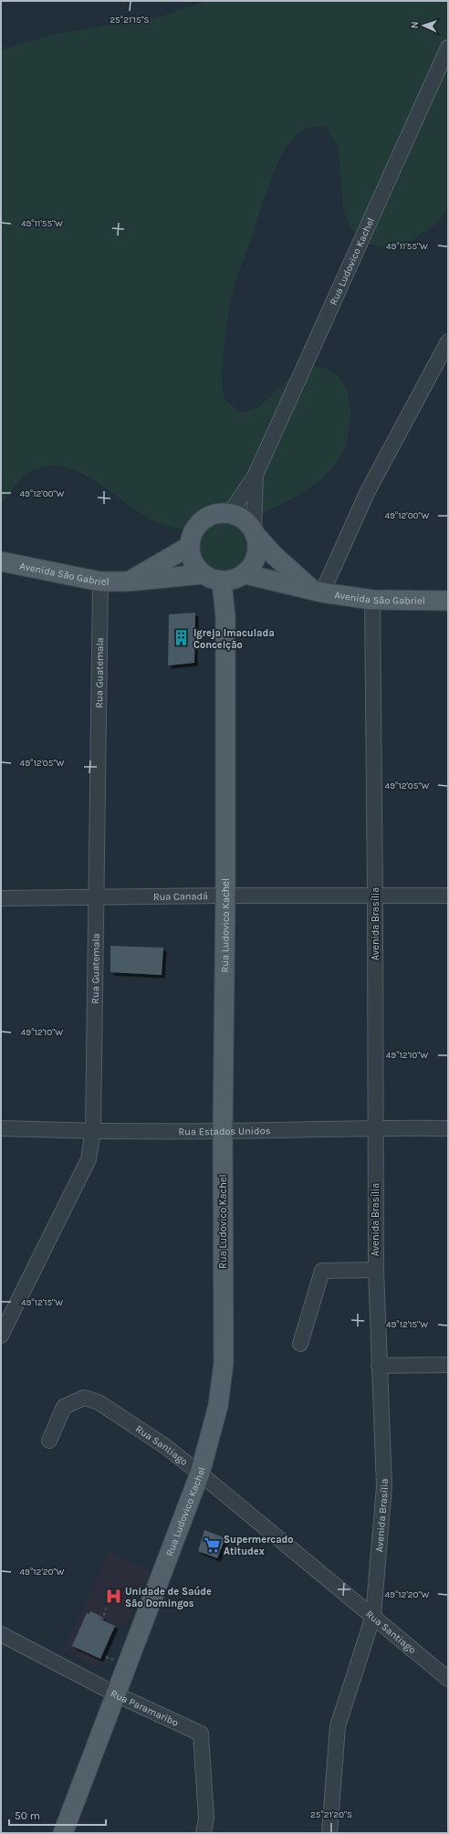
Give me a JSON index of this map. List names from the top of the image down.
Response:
{
  "streets": {
    "main road": ["Rua Ludovico Kachel", "Avenida São Gabriel"],
    "street": [
      "Rua Guatemala",
      "Rua Canadá",
      "Avenida Brasília",
      "Rua Estados Unidos",
      "Rua Santiago",
      "Rua Paramaribo"
    ]
  },
  "crossings": [
    ["Rua Ludovico Kachel", "Avenida São Gabriel"],
    ["Rua Ludovico Kachel", "Rua Canadá"],
    ["Rua Ludovico Kachel", "Rua Estados Unidos"],
    ["Rua Ludovico Kachel", "Rua Santiago"],
    ["Rua Ludovico Kachel", "Rua Paramaribo"],
    ["Avenida São Gabriel", "Rua Guatemala"],
    ["Avenida São Gabriel", "Avenida Brasília"],
    ["Rua Guatemala", "Rua Canadá"],
    ["Rua Guatemala", "Rua Estados Unidos"],
    ["Rua Canadá", "Avenida Brasília"],
    ["Avenida Brasília", "Rua Estados Unidos"],
    ["Avenida Brasília", "Rua Santiago"]
  ],
  "places": {
    "building": ["Igreja Imaculada Conceição"],
    "supermarket": ["Supermercado Atitudex"],
    "hospital": ["Unidade de Saúde São Domingos"]
  },
  "scale_bar": "50 m",
  "north": "left",
  "coordinates": [
    "25°21'15\"S",
    "49°11'55\"W",
    "49°12'00\"W",
    "49°12'05\"W",
    "49°12'10\"W",
    "49°12'15\"W",
    "49°12'20\"W",
    "25°21'20\"S"
  ]
}
